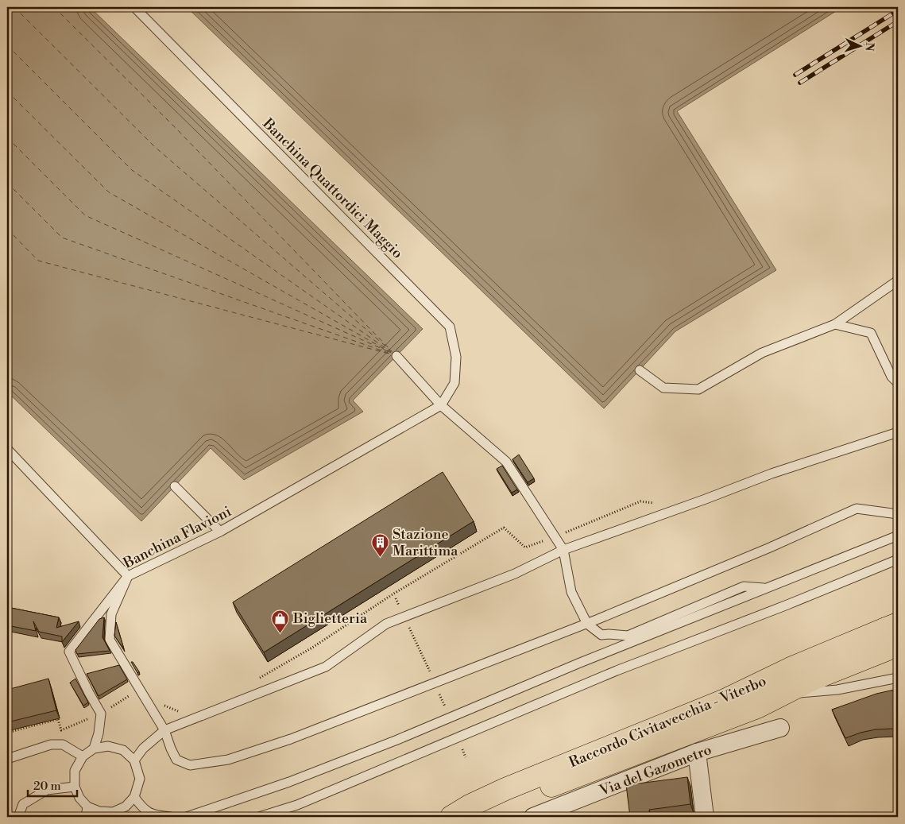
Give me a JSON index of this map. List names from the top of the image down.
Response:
{
  "streets": {
    "main road": ["Raccordo Civitavecchia - Viterbo"],
    "street": ["Via del Gazometro"],
    "lane": ["Banchina Quattordici Maggio", "Banchina Flavioni"]
  },
  "crossings": [
    ["Banchina Quattordici Maggio", "Banchina Flavioni"]
  ],
  "places": {
    "building": ["Stazione Marittima"],
    "shop": ["Biglietteria"]
  },
  "scale_bar": "20 m",
  "north": "right"
}
